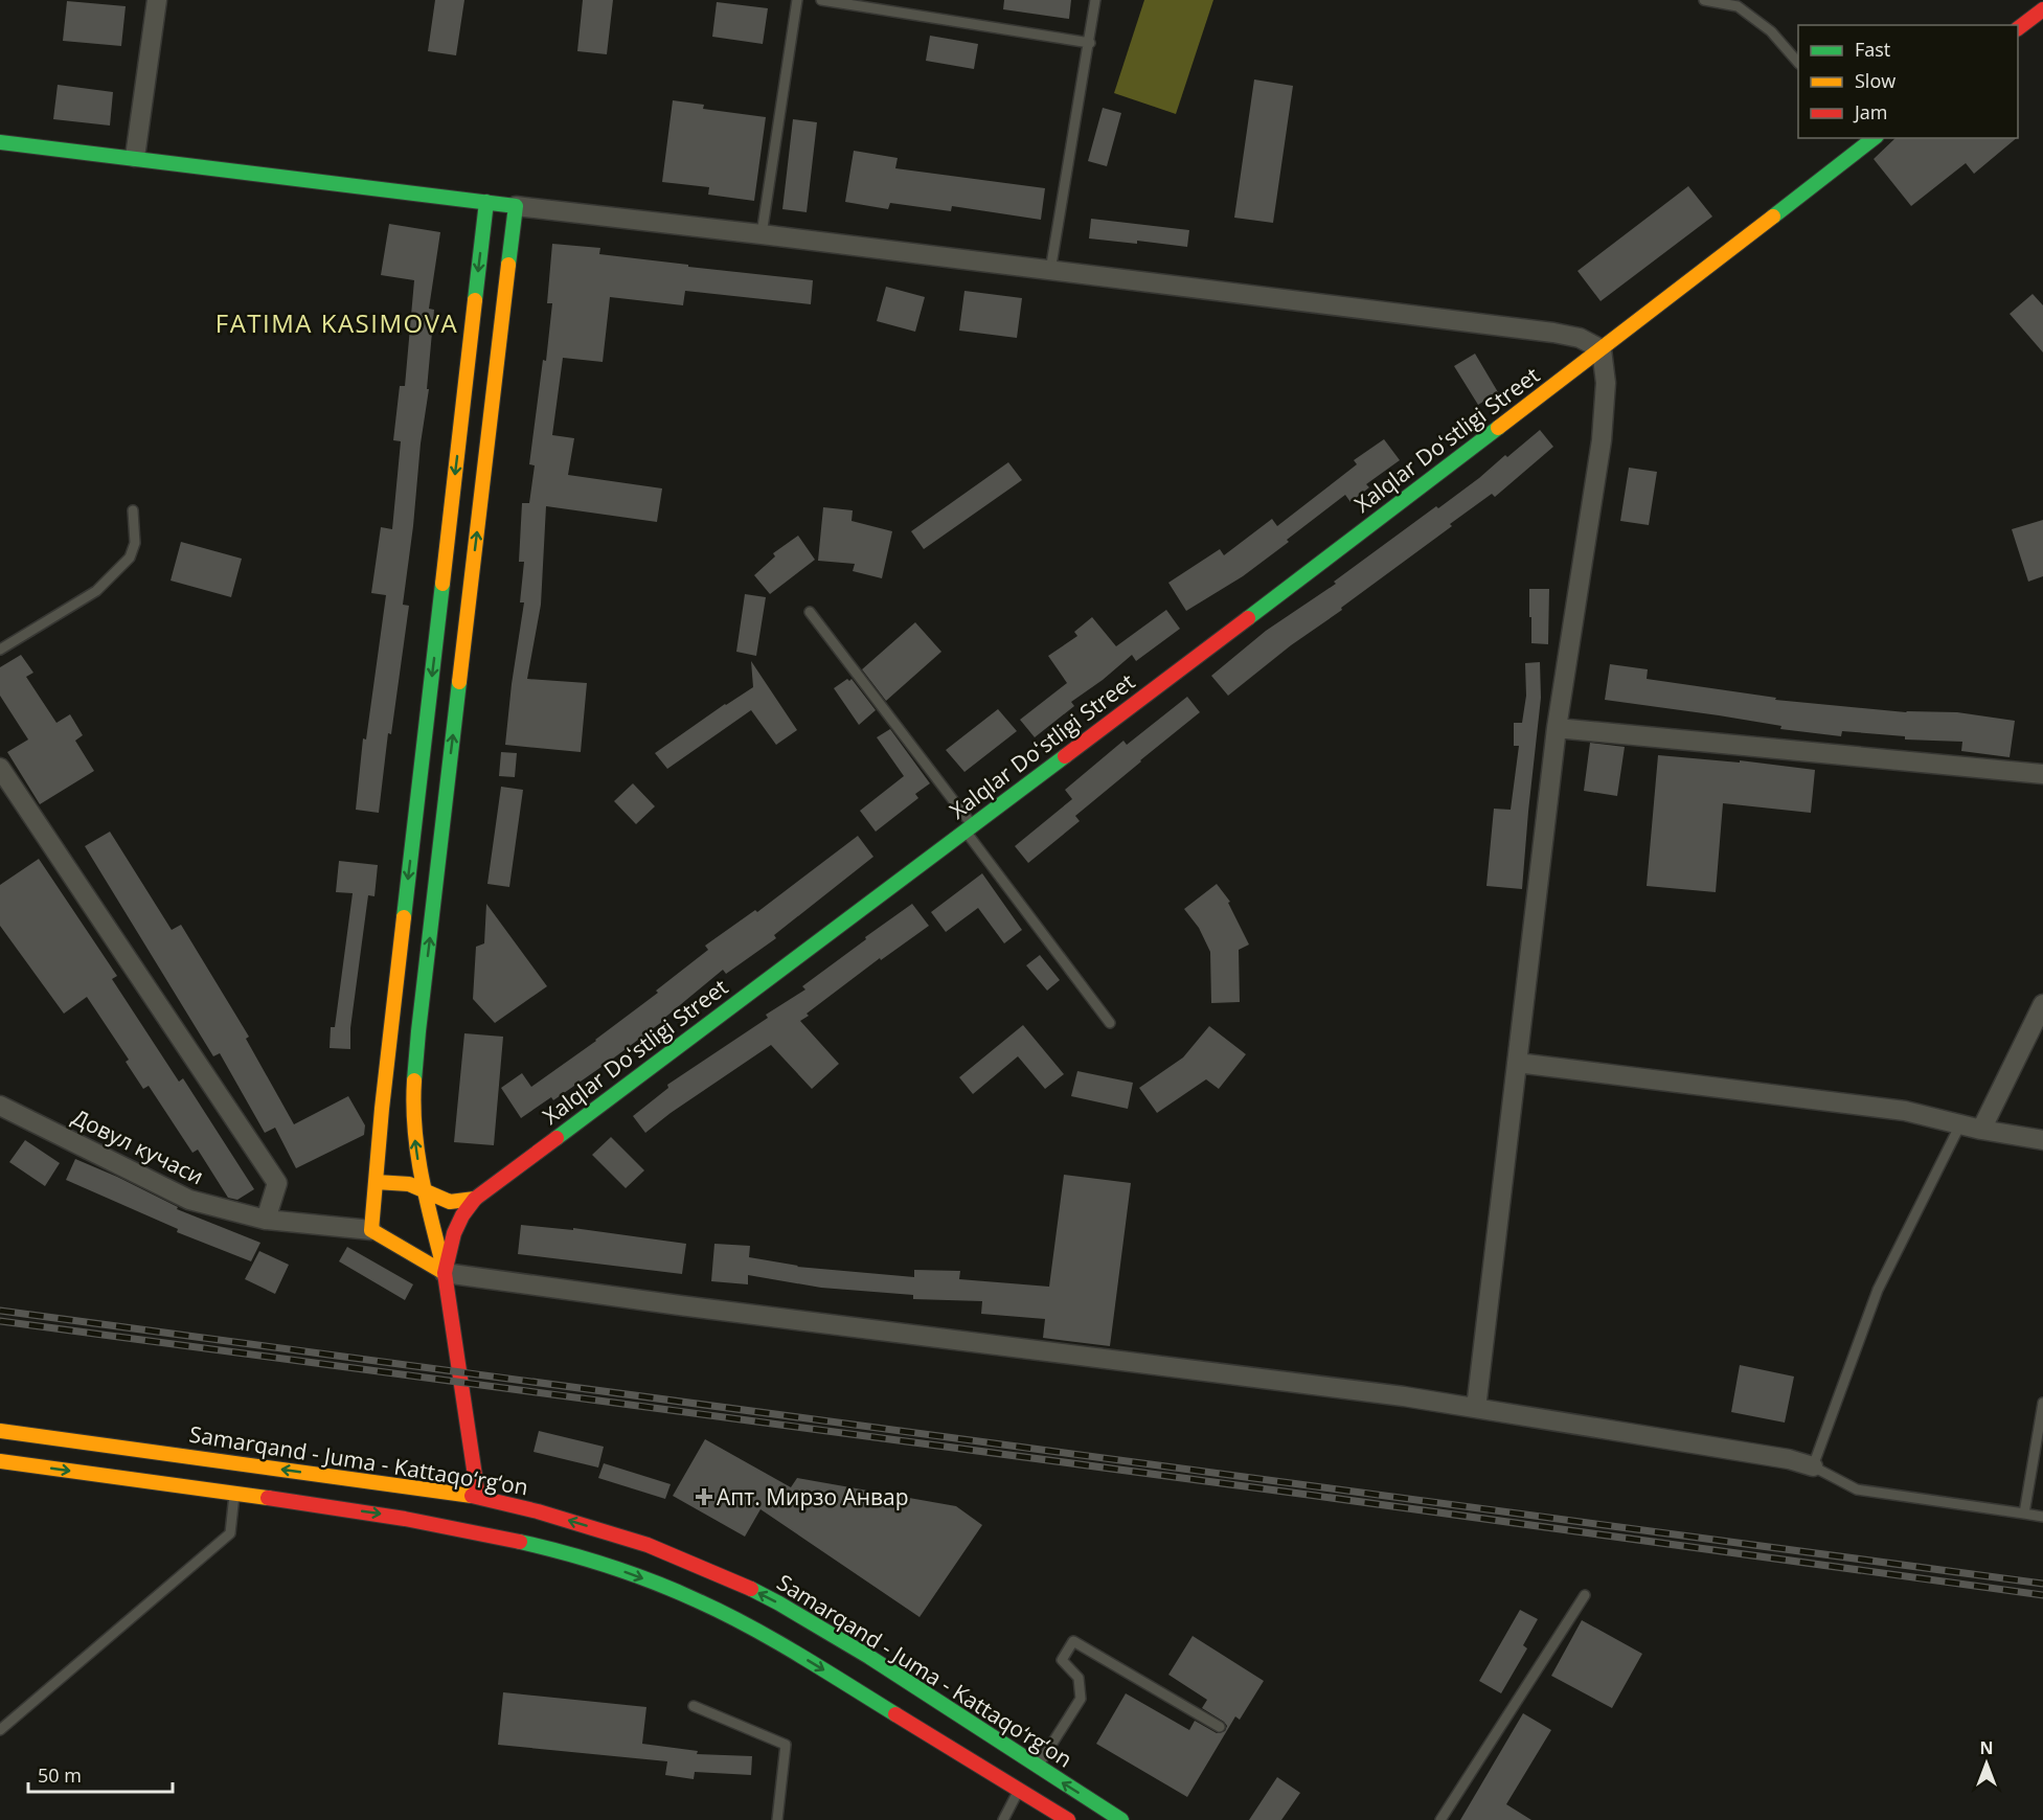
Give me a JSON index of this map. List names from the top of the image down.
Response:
{
  "streets": {
    "main road": ["Xalqlar Doʻstligi Street", "Samarqand - Juma - Kattaqo‘rg‘on"],
    "street": ["Довул кучаси"]
  },
  "crossings": [
    ["Xalqlar Doʻstligi Street", "Samarqand - Juma - Kattaqo‘rg‘on"]
  ],
  "districts": ["FATIMA KASIMOVA"],
  "places": {
    "health": ["Апт. Мирзо Анвар"]
  },
  "legend": ["Fast", "Slow", "Jam"],
  "scale_bar": "50 m",
  "north": "top"
}
